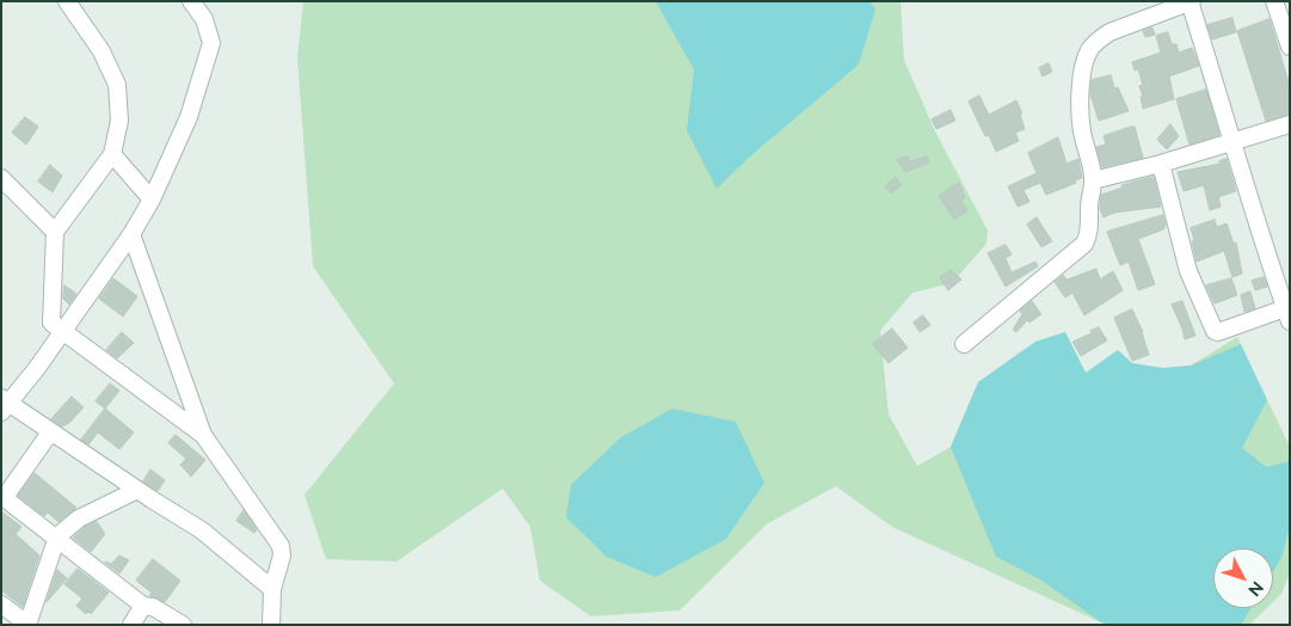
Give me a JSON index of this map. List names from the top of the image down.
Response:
{
  "north": "bottom right"
}
